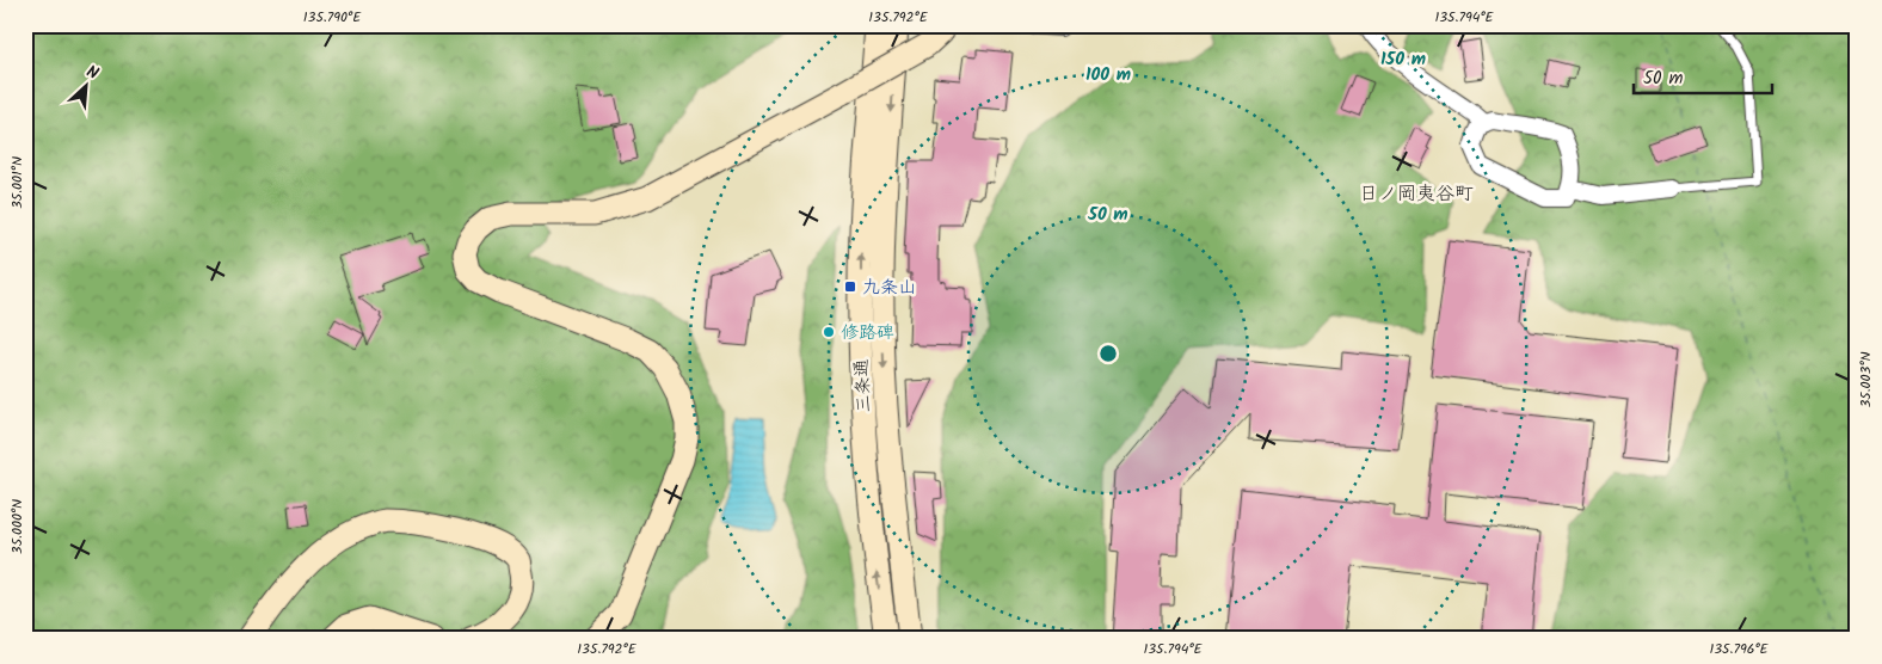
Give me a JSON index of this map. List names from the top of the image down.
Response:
{
  "streets": {
    "street": ["三条通"]
  },
  "districts": ["日ノ岡夷谷町"],
  "places": {
    "transit": ["九条山"],
    "other": ["修路碑"]
  },
  "scale_bar": "50 m",
  "north": "top right",
  "coordinates": [
    "135.790°E",
    "135.792°E",
    "135.794°E",
    "35.001°N",
    "35.003°N",
    "35.000°N",
    "135.796°E"
  ],
  "rings": ["150 m", "100 m", "50 m"]
}
